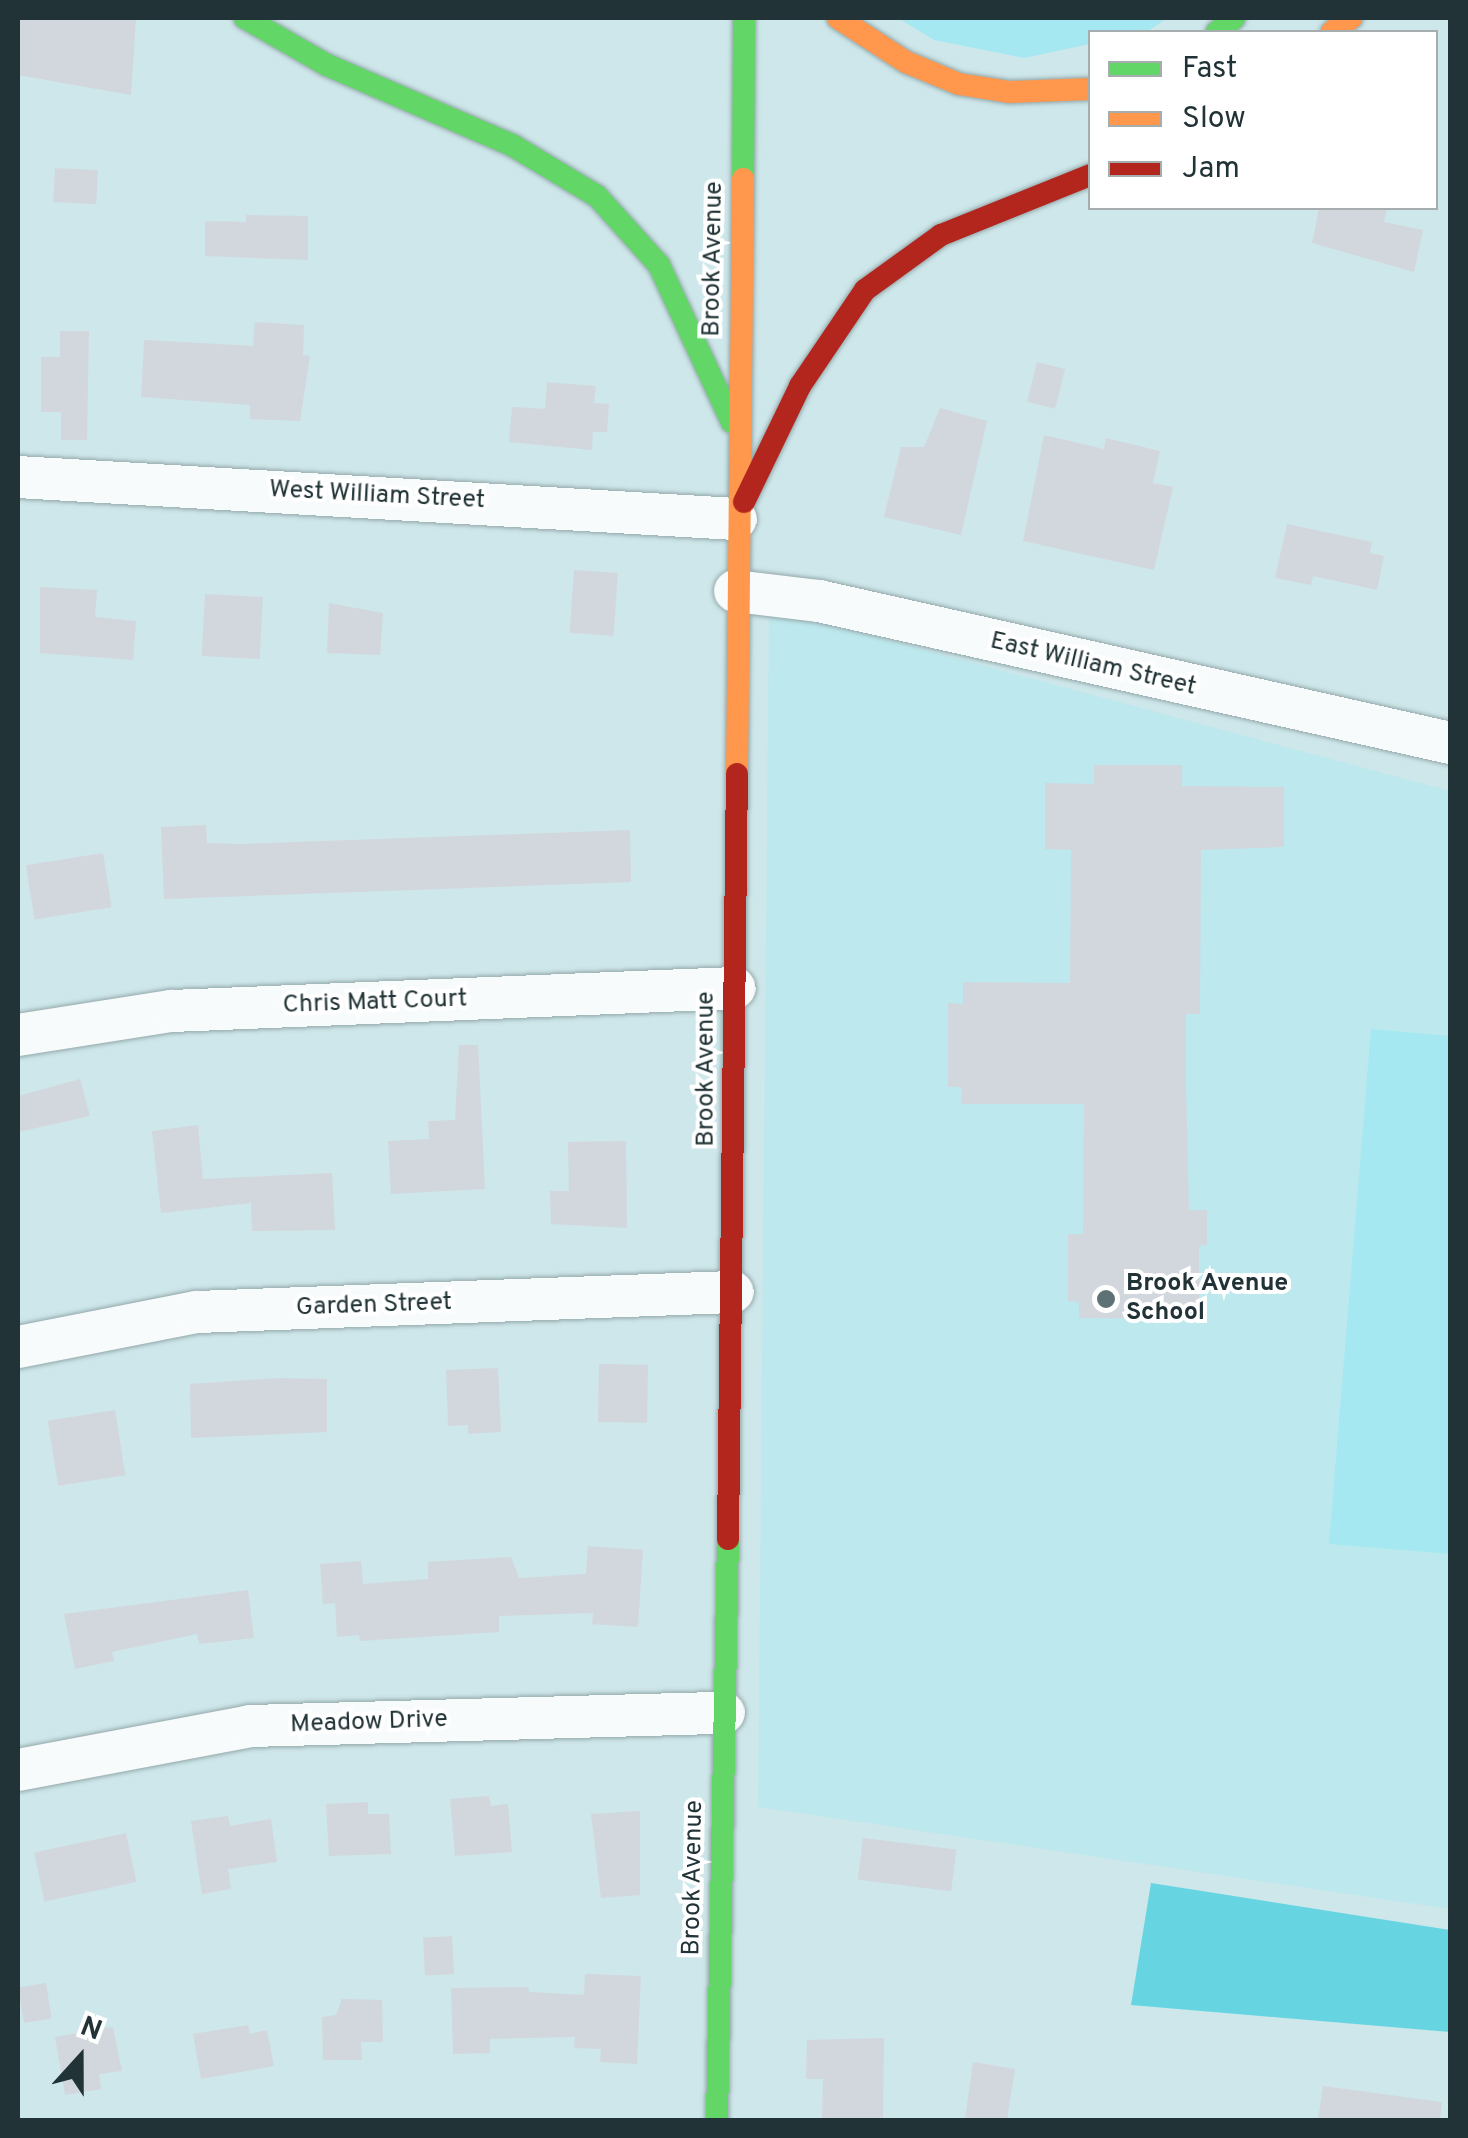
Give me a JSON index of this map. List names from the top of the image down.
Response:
{
  "streets": {
    "street": [
      "Brook Avenue",
      "West William Street",
      "East William Street",
      "Chris Matt Court",
      "Garden Street",
      "Meadow Drive"
    ]
  },
  "crossings": [
    ["Brook Avenue", "West William Street"],
    ["Brook Avenue", "East William Street"],
    ["Brook Avenue", "Chris Matt Court"],
    ["Brook Avenue", "Garden Street"],
    ["Brook Avenue", "Meadow Drive"]
  ],
  "places": ["Brook Avenue School"],
  "legend": ["Fast", "Slow", "Jam"],
  "north": "top"
}
